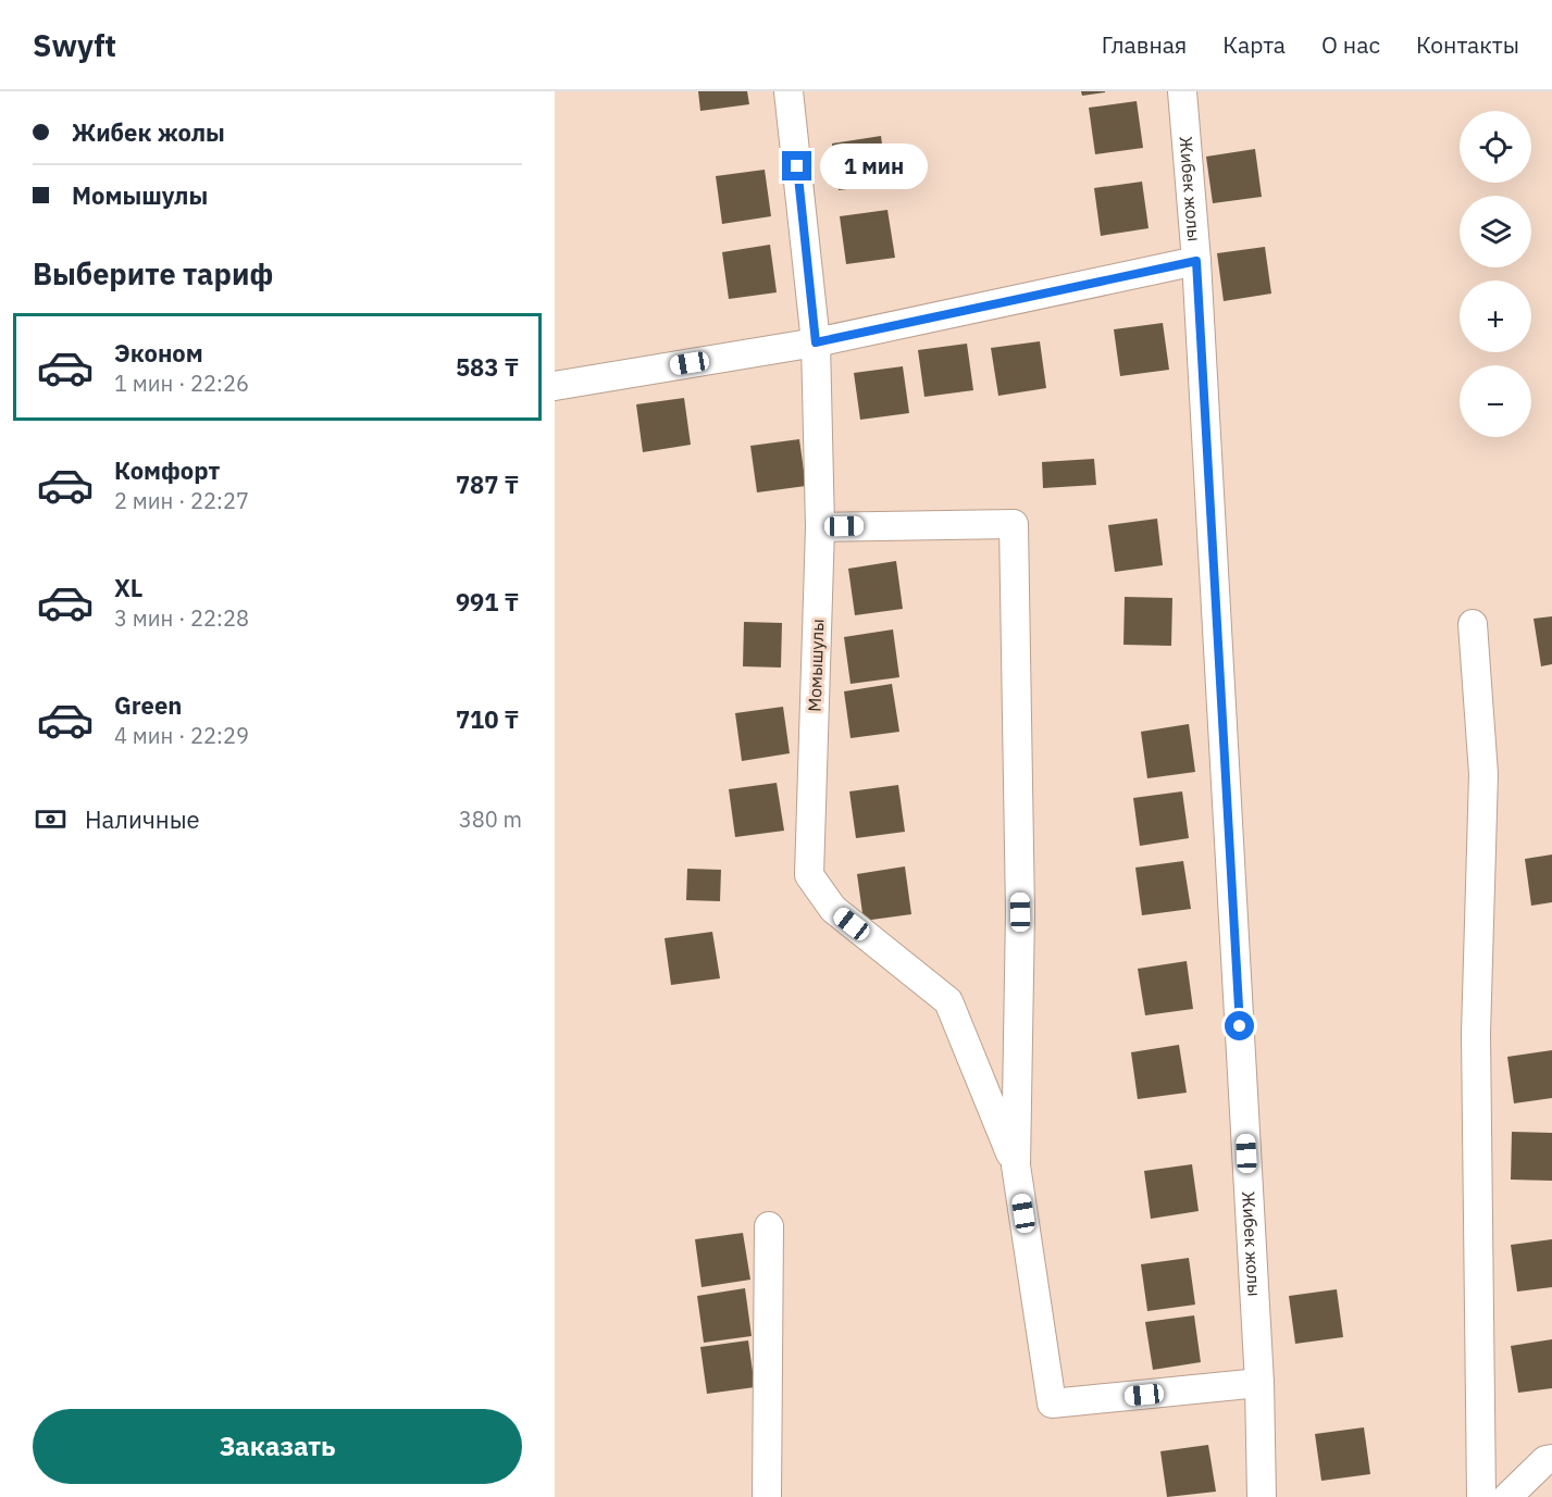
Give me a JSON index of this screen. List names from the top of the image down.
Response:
{
  "streets": {
    "street": ["Жибек жолы", "Момышулы"]
  },
  "page": {
    "header": "Swyft",
    "nav": [
      "Главная",
      "Карта",
      "О нас",
      "Контакты"
    ],
    "banner": ["Жибек жолы", "Момышулы"],
    "map_buttons": ["+", "−"],
    "bubble": "1 мин",
    "heading": "Выберите тариф",
    "list": [
      {
        "name": "Эконом",
        "note": "1 мин · 22:26",
        "value": "583 ₸"
      },
      {
        "name": "Комфорт",
        "note": "2 мин · 22:27",
        "value": "787 ₸"
      },
      {
        "name": "XL",
        "note": "3 мин · 22:28",
        "value": "991 ₸"
      },
      {
        "name": "Green",
        "note": "4 мин · 22:29",
        "value": "710 ₸"
      }
    ],
    "pay": ["Наличные", "380 m"],
    "buttons": "Заказать"
  }
}
